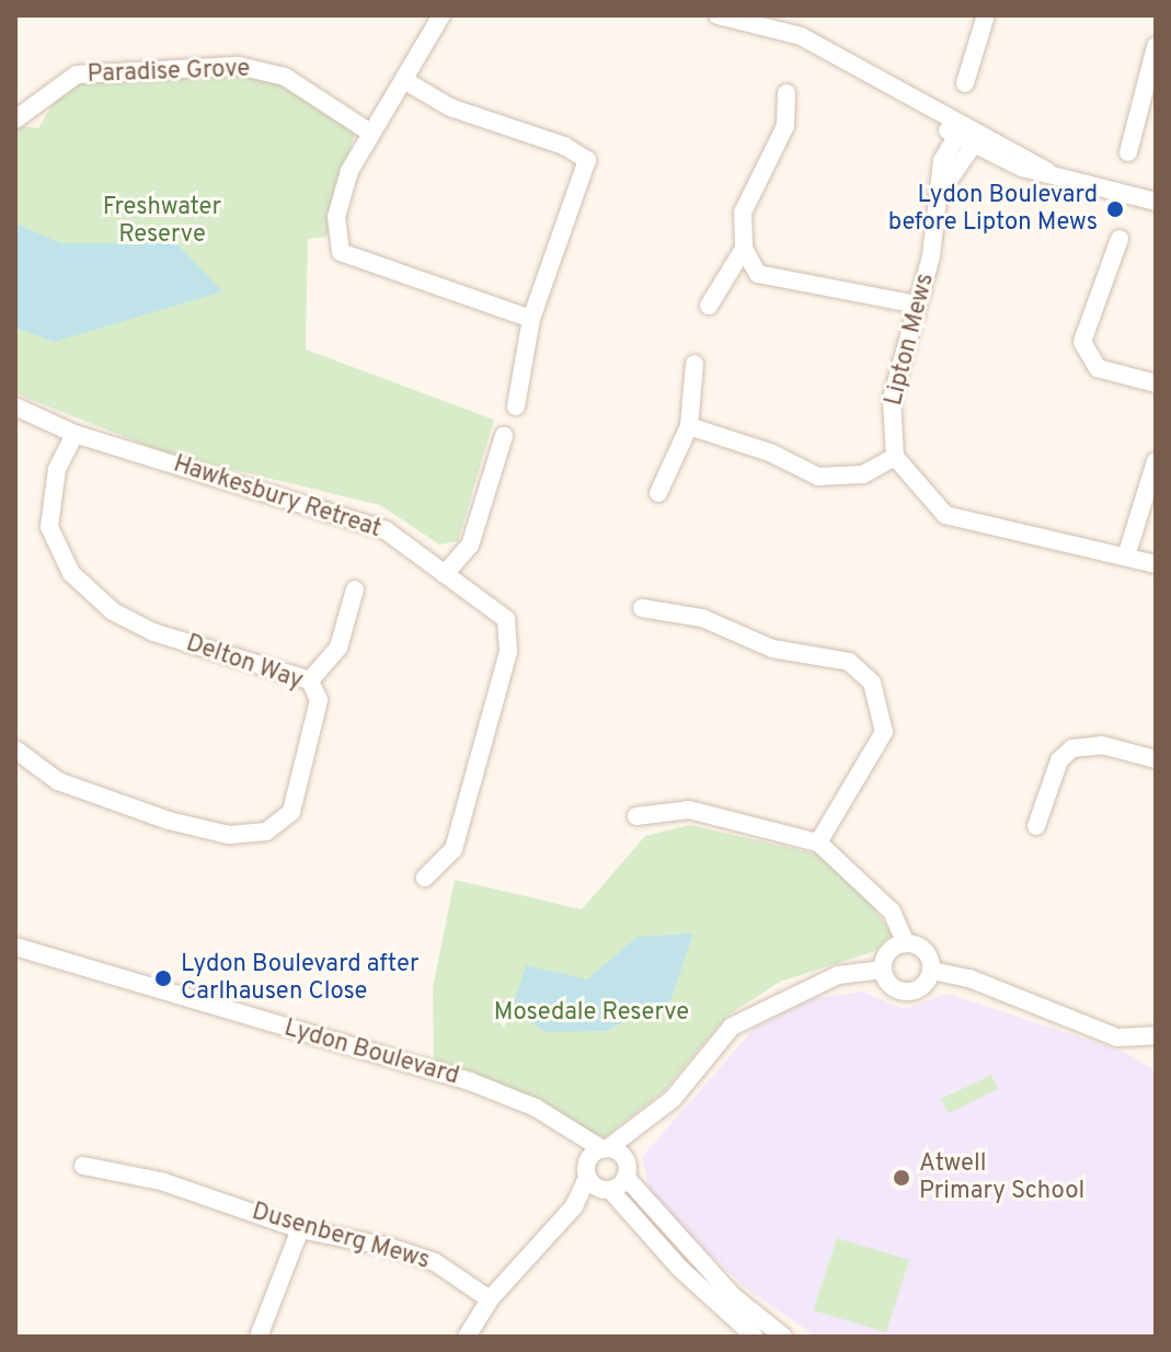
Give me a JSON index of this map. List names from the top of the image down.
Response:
{
  "streets": {
    "street": [
      "Paradise Grove",
      "Lipton Mews",
      "Hawkesbury Retreat",
      "Delton Way",
      "Lydon Boulevard",
      "Dusenberg Mews"
    ]
  },
  "crossings": [
    ["Hawkesbury Retreat", "Delton Way"]
  ],
  "parks": ["Freshwater Reserve", "Mosedale Reserve"],
  "places": ["Lydon Boulevard before Lipton Mews", "Lydon Boulevard after Carlhausen Close", "Atwell Primary School"]
}
